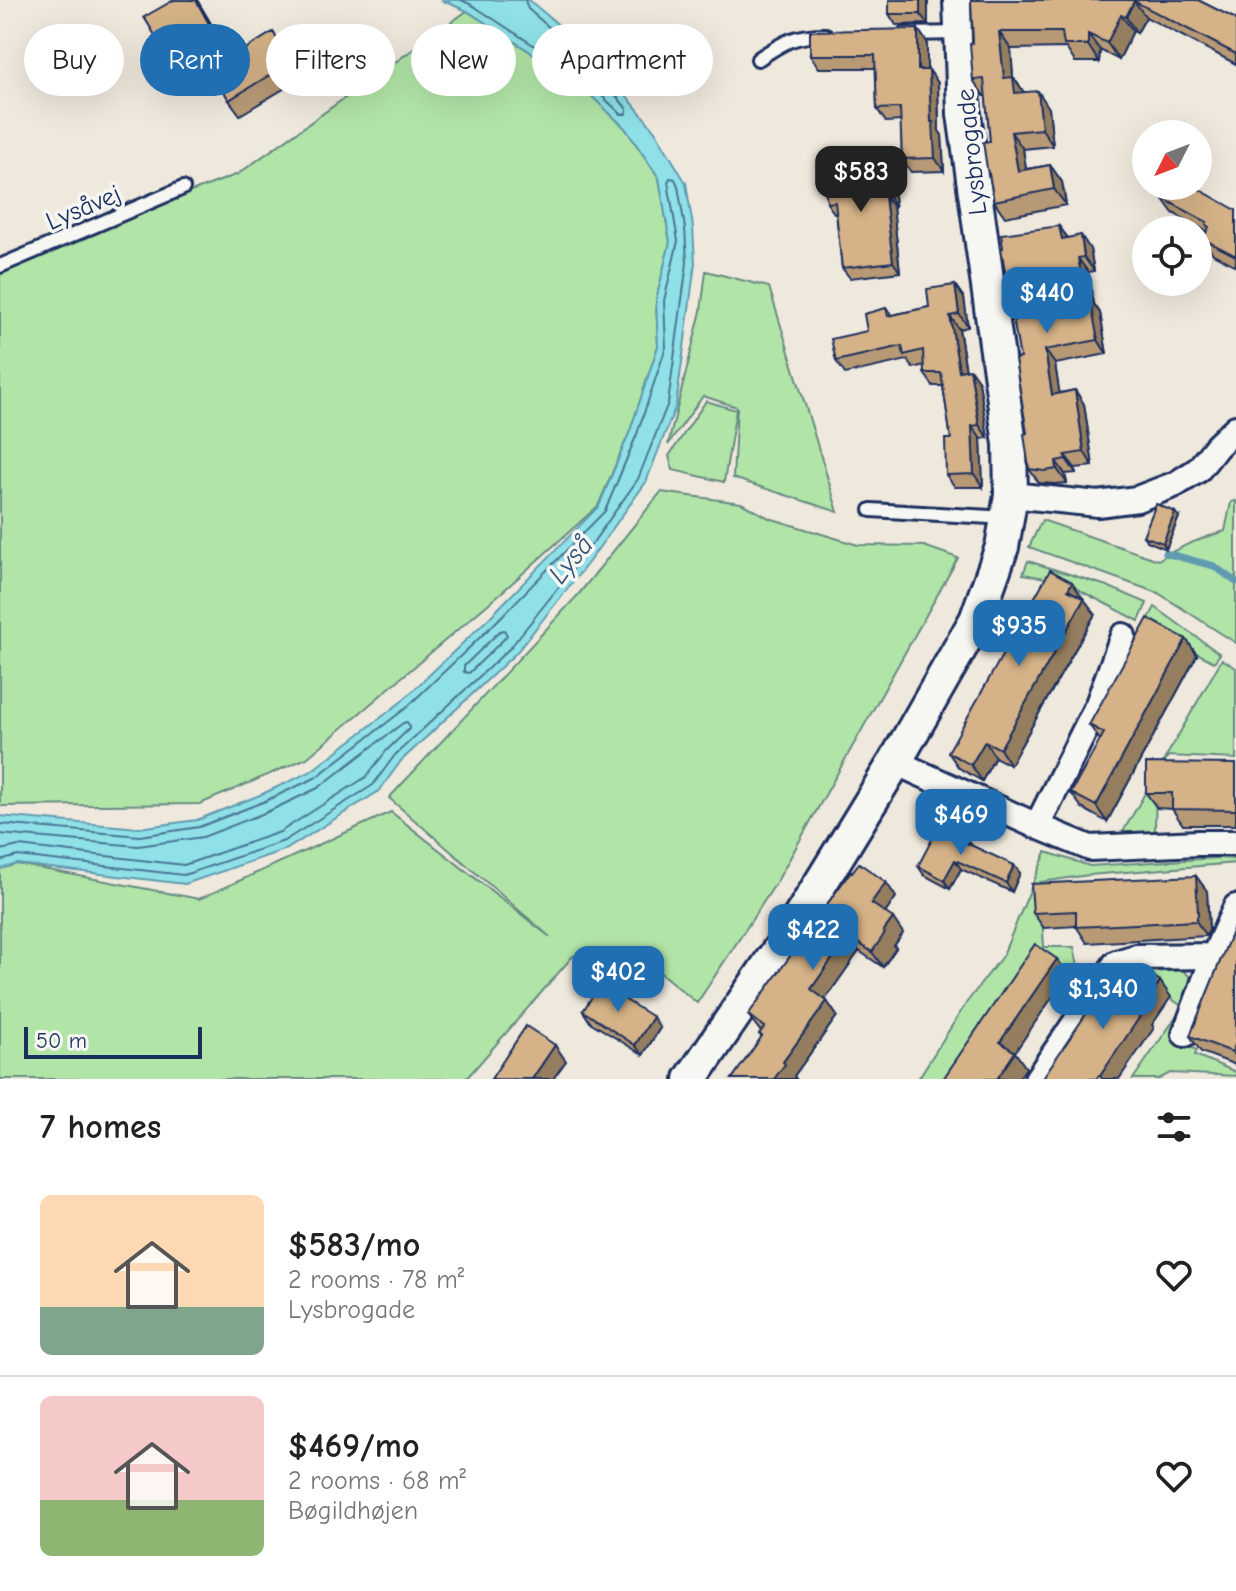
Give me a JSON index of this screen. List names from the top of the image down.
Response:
{
  "streets": {
    "street": ["Lysbrogade"],
    "lane": ["Lysåvej"]
  },
  "water": ["Lyså"],
  "scale_bar": "50 m",
  "north": "bottom left",
  "page": {
    "chip": [
      "Buy",
      "Rent",
      "Filters",
      "New",
      "Apartment"
    ],
    "price": [
      "$583",
      "$440",
      "$935",
      "$469",
      "$422",
      "$402",
      "$1,340"
    ],
    "scale": "50 m",
    "heading": "7 homes",
    "list": [
      {
        "name": "$583/mo",
        "note": "2 rooms · 78 m² · Lysbrogade"
      },
      {
        "name": "$469/mo",
        "note": "2 rooms · 68 m² · Bøgildhøjen"
      }
    ]
  }
}
